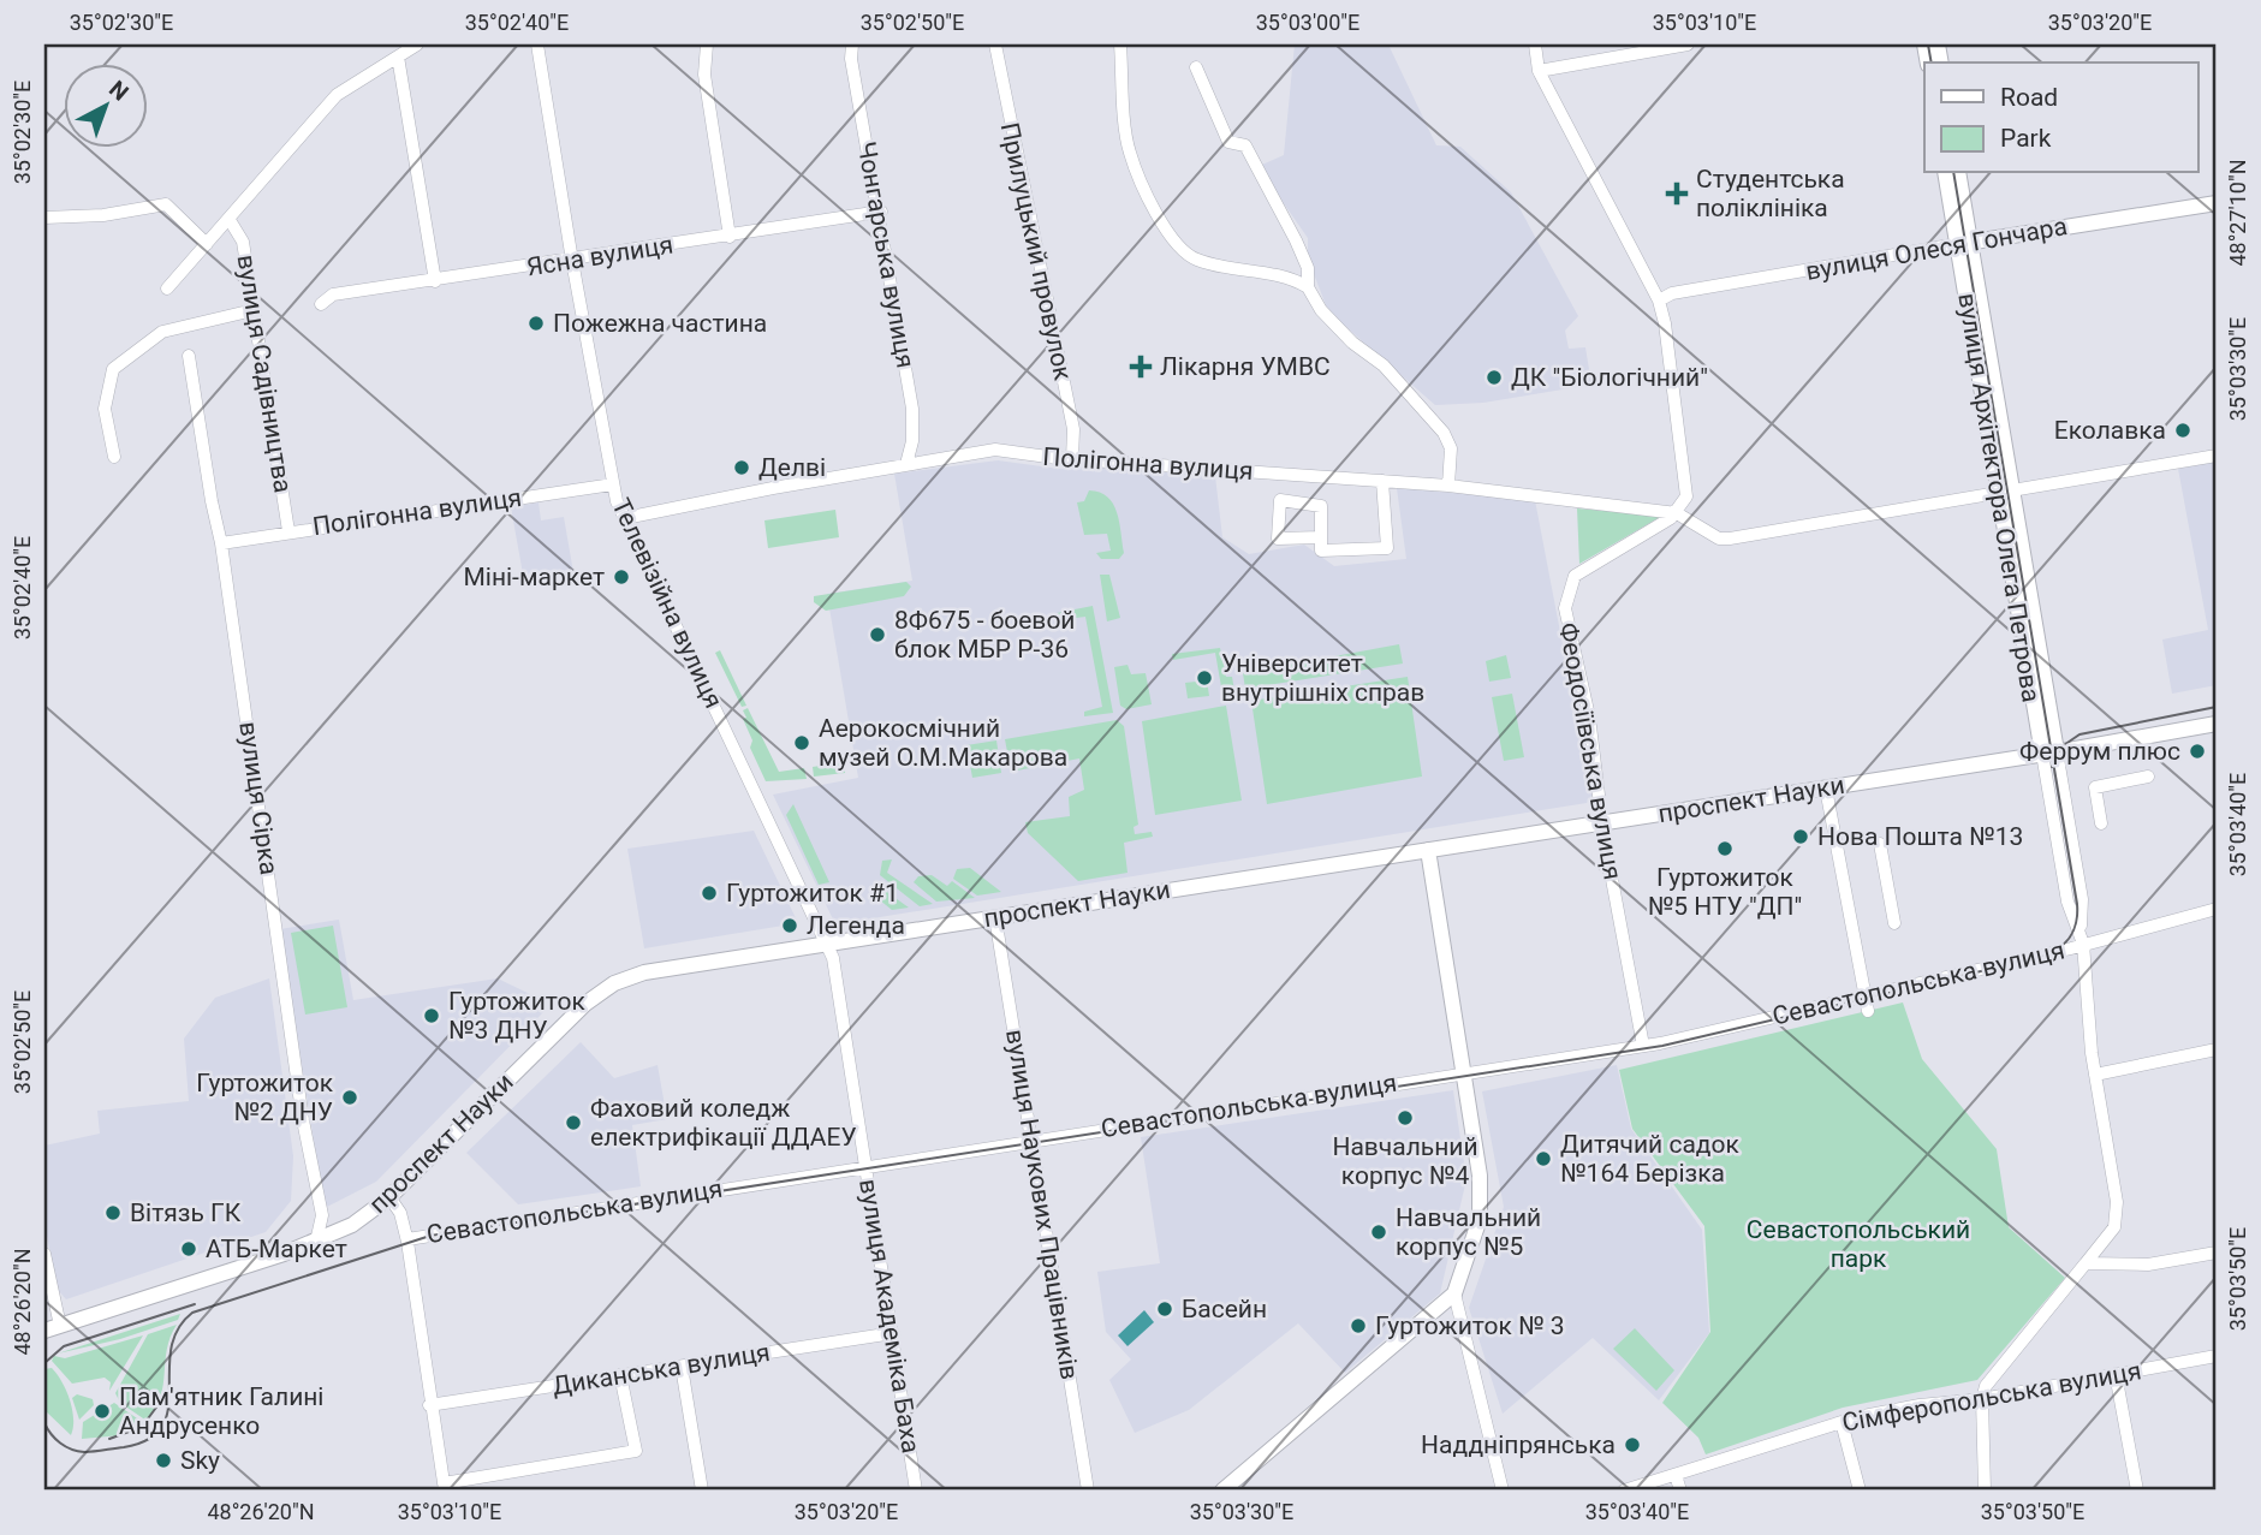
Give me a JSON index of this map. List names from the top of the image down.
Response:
{
  "streets": {
    "main road": ["вулиця Олеся Гончара", "вулиця Архітектора Олега Петрова", "проспект Науки"],
    "street": [
      "Прилуцький провулок",
      "Чонгарська вулиця",
      "Ясна вулиця",
      "вулиця Садівництва",
      "Полігонна вулиця",
      "Телевізійна вулиця",
      "Феодосіївська вулиця",
      "вулиця Сірка",
      "Севастопольська вулиця",
      "вулиця Наукових Працівників",
      "вулиця Академіка Баха",
      "Диканська вулиця",
      "Сімферопольська вулиця"
    ]
  },
  "crossings": [
    ["вулиця Олеся Гончара", "вулиця Архітектора Олега Петрова"],
    ["Прилуцький провулок", "Полігонна вулиця"],
    ["Чонгарська вулиця", "Ясна вулиця"],
    ["Чонгарська вулиця", "Полігонна вулиця"],
    ["Ясна вулиця", "Телевізійна вулиця"],
    ["вулиця Садівництва", "Полігонна вулиця"],
    ["Полігонна вулиця", "Телевізійна вулиця"],
    ["Полігонна вулиця", "Феодосіївська вулиця"],
    ["Полігонна вулиця", "вулиця Сірка"],
    ["вулиця Архітектора Олега Петрова", "проспект Науки"],
    ["вулиця Архітектора Олега Петрова", "Севастопольська вулиця"],
    ["вулиця Архітектора Олега Петрова", "Сімферопольська вулиця"],
    ["Телевізійна вулиця", "проспект Науки"],
    ["Телевізійна вулиця", "вулиця Академіка Баха"],
    ["Феодосіївська вулиця", "проспект Науки"],
    ["Феодосіївська вулиця", "Севастопольська вулиця"],
    ["вулиця Сірка", "проспект Науки"],
    ["проспект Науки", "вулиця Наукових Працівників"],
    ["проспект Науки", "вулиця Академіка Баха"],
    ["Севастопольська вулиця", "вулиця Наукових Працівників"],
    ["Севастопольська вулиця", "вулиця Академіка Баха"],
    ["вулиця Академіка Баха", "Диканська вулиця"]
  ],
  "parks": ["Севастопольський парк"],
  "places": {
    "health": ["Студентська поліклініка", "Лікарня УМВС"],
    "other": [
      "Пожежна частина",
      "ДК \"Біологічний\"",
      "Еколавка",
      "Делві",
      "Міні-маркет",
      "8Ф675 - боевой блок МБР Р-36",
      "Університет внутрішніх справ",
      "Аерокосмічний музей О.М.Макарова",
      "Феррум плюс",
      "Нова Пошта №13",
      "Гуртожиток №5 НТУ \"ДП\"",
      "Гуртожиток #1",
      "Легенда",
      "Гуртожиток №3 ДНУ",
      "Гуртожиток №2 ДНУ",
      "Навчальний корпус №4",
      "Фаховий коледж електрифікації ДДАЕУ",
      "Дитячий садок №164 Берізка",
      "Вітязь ГК",
      "Навчальний корпус №5",
      "АТБ-Маркет",
      "Басейн",
      "Гуртожиток № 3",
      "Пам'ятник Галині Андрусенко",
      "Наддніпрянська",
      "Sky"
    ]
  },
  "legend": ["Road", "Park"],
  "north": "top right",
  "coordinates": [
    "35°02'30\"E",
    "35°02'40\"E",
    "35°02'50\"E",
    "35°03'00\"E",
    "35°03'10\"E",
    "35°03'20\"E",
    "48°27'10\"N",
    "35°03'30\"E",
    "35°03'40\"E",
    "35°03'50\"E",
    "48°26'20\"N"
  ]
}
